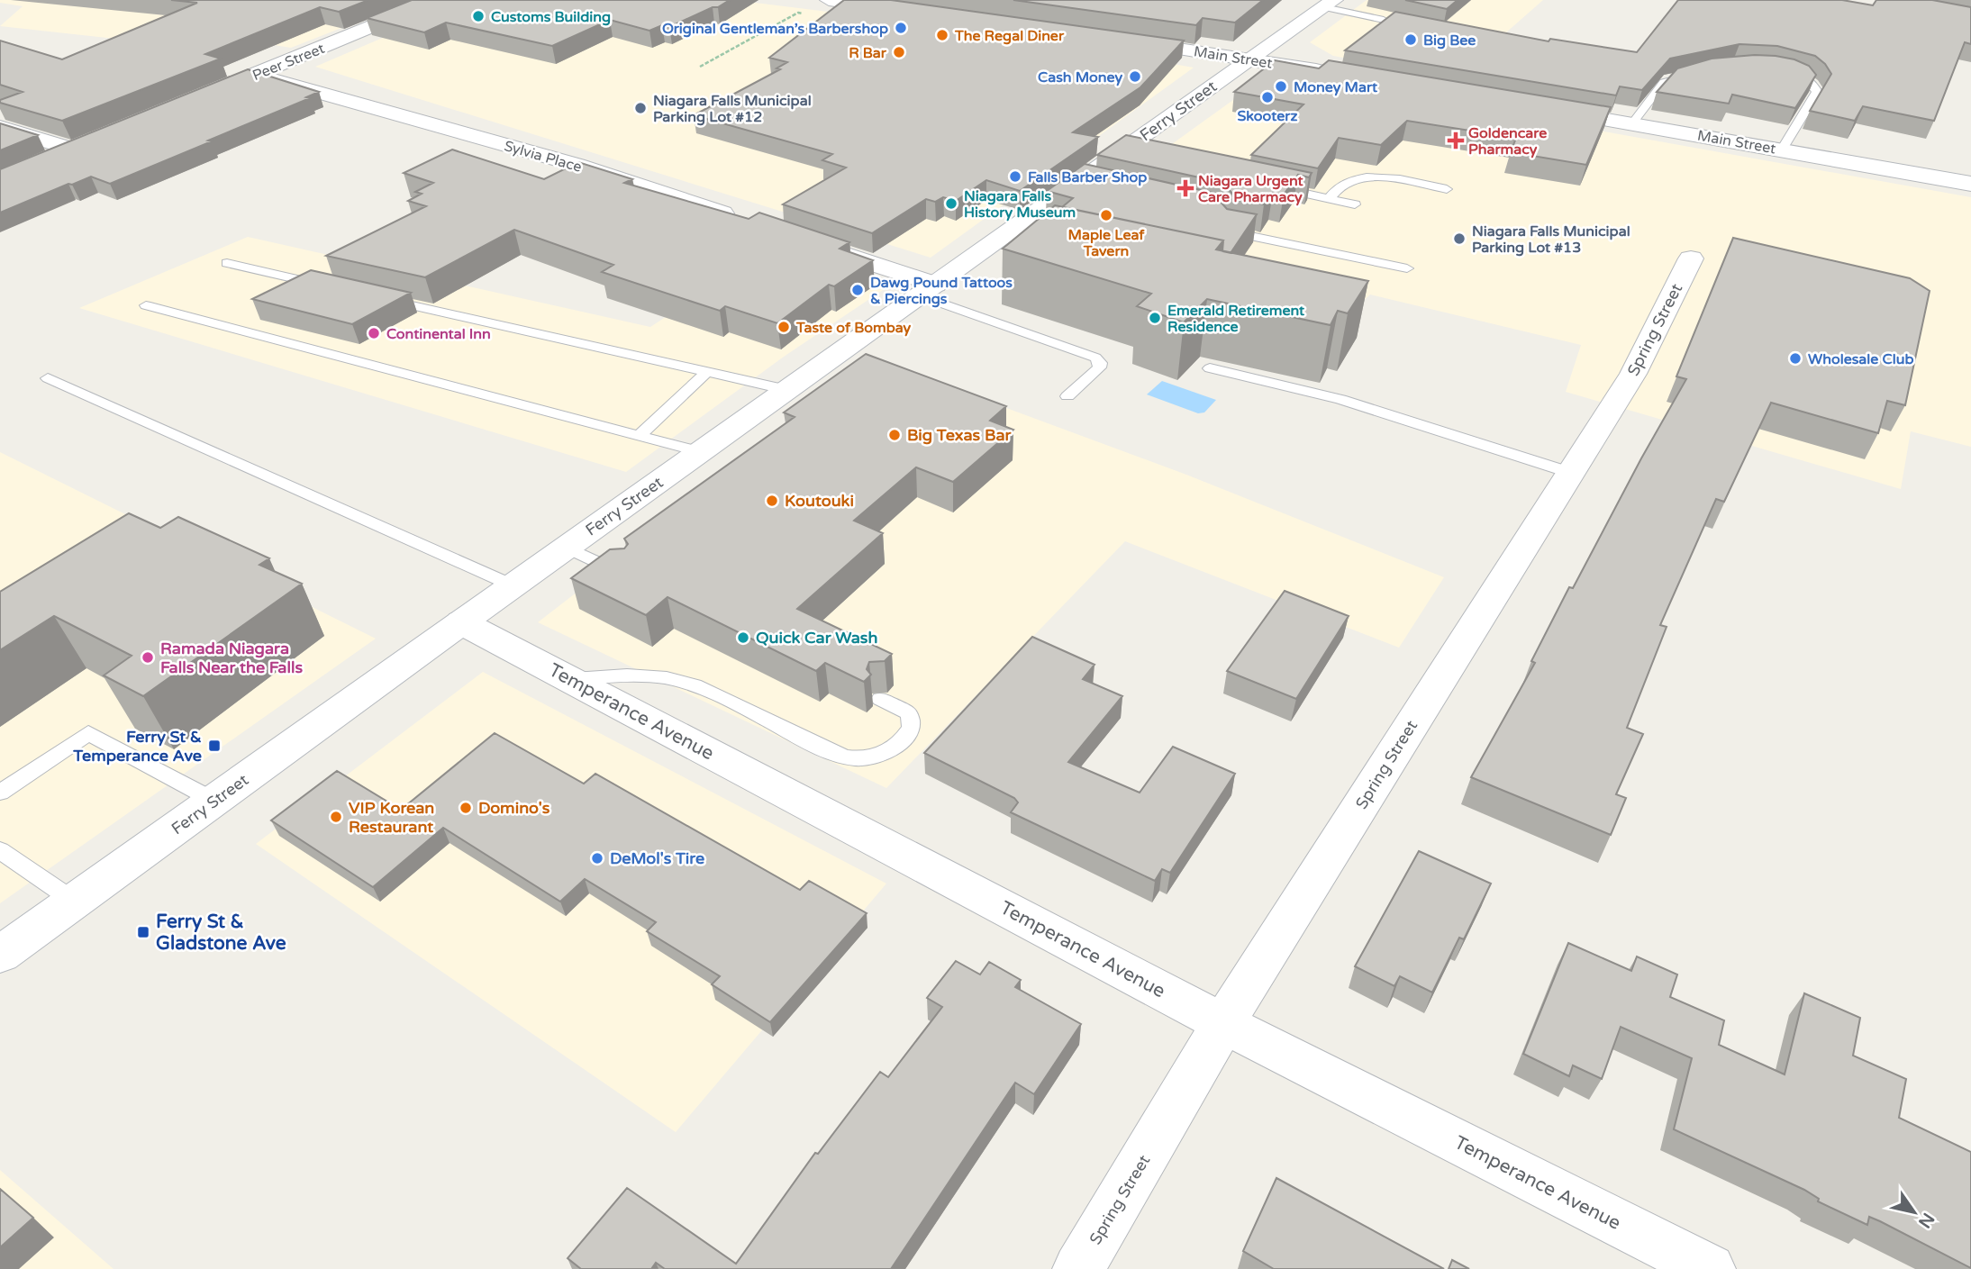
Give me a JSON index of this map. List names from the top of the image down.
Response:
{
  "streets": {
    "street": [
      "Main Street",
      "Peer Street",
      "Ferry Street",
      "Sylvia Place",
      "Spring Street",
      "Temperance Avenue"
    ]
  },
  "crossings": [
    ["Main Street", "Ferry Street"],
    ["Peer Street", "Sylvia Place"],
    ["Ferry Street", "Temperance Avenue"],
    ["Spring Street", "Temperance Avenue"]
  ],
  "places": {
    "other": [
      "Customs Building",
      "Original Gentleman’s Barbershop",
      "The Regal Diner",
      "Big Bee",
      "R Bar",
      "Cash Money",
      "Money Mart",
      "Skooterz",
      "Niagara Falls Municipal Parking Lot #12",
      "Falls Barber Shop",
      "Niagara Falls History Museum",
      "Maple Leaf Tavern",
      "Niagara Falls Municipal Parking Lot #13",
      "Dawg Pound Tattoos & Piercings",
      "Emerald Retirement Residence",
      "Taste of Bombay",
      "Continental Inn",
      "Wholesale Club",
      "Big Texas Bar",
      "Koutouki",
      "Quick Car Wash",
      "Ramada Niagara Falls Near the Falls",
      "Domino's",
      "VIP Korean Restaurant",
      "DeMol's Tire"
    ],
    "health": ["Goldencare Pharmacy", "Niagara Urgent Care Pharmacy"],
    "transit": ["Ferry St & Temperance Ave", "Ferry St & Gladstone Ave"]
  },
  "north": "bottom right"
}
